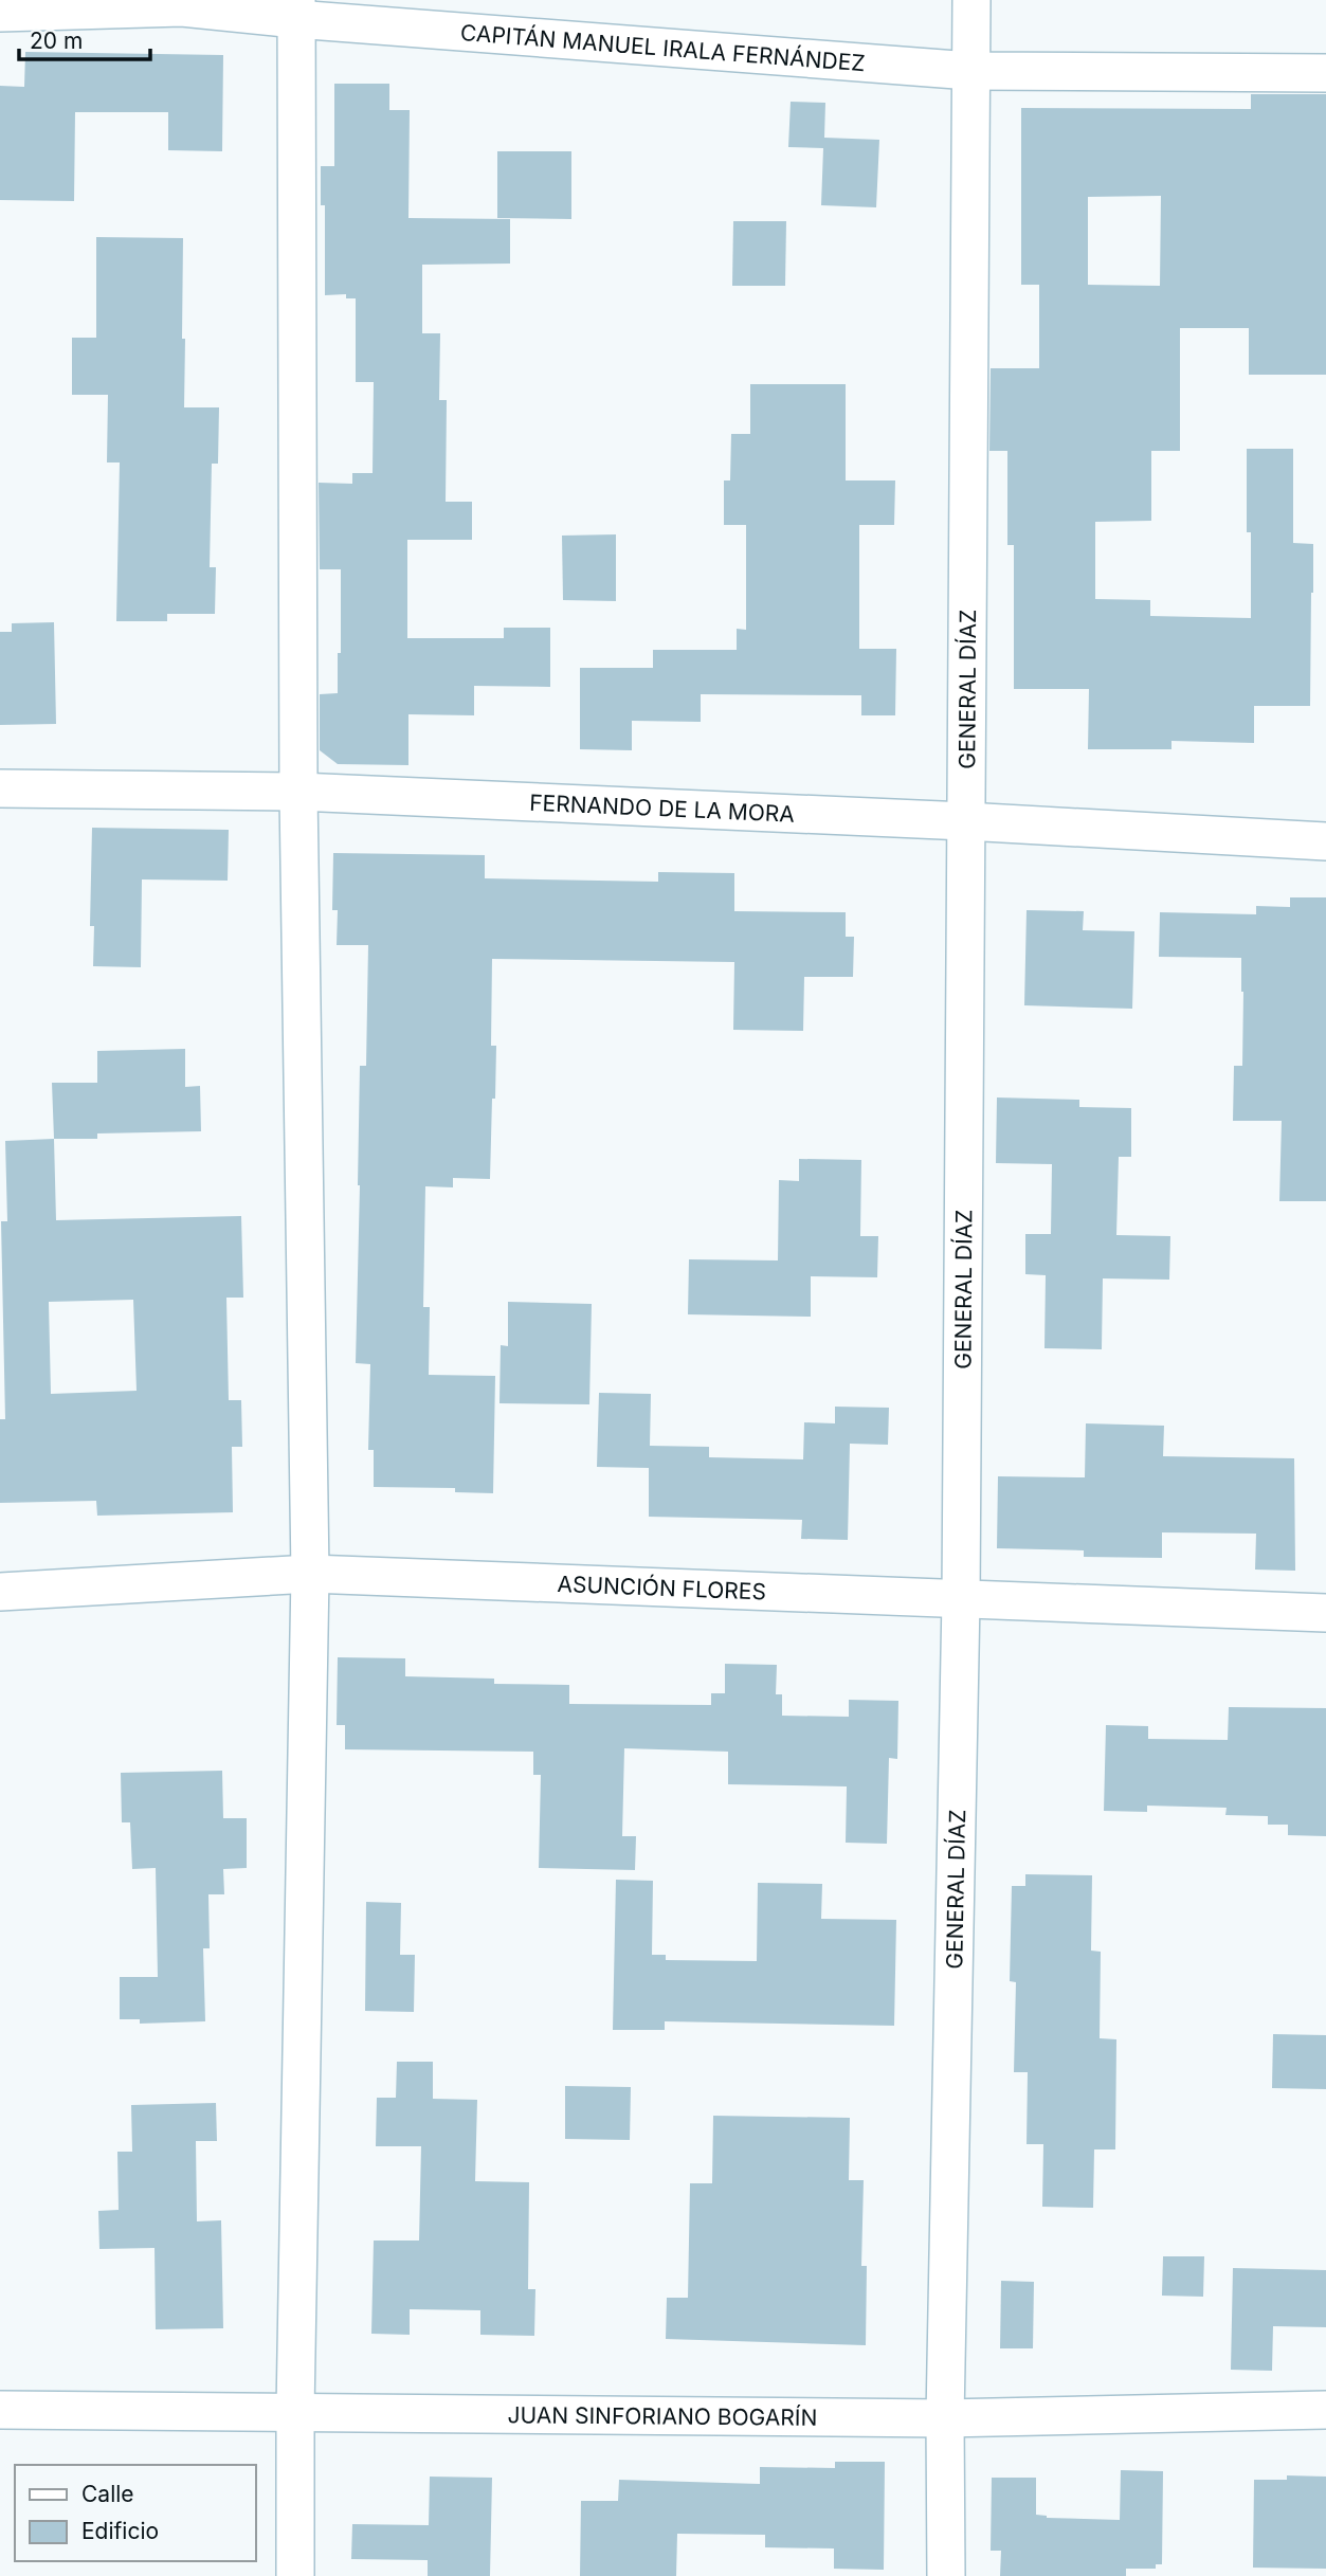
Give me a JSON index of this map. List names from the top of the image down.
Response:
{
  "streets": {
    "street": [
      "CAPITÁN MANUEL IRALA FERNÁNDEZ",
      "GENERAL DÍAZ",
      "FERNANDO DE LA MORA",
      "ASUNCIÓN FLORES",
      "JUAN SINFORIANO BOGARÍN"
    ]
  },
  "crossings": [
    ["CAPITÁN MANUEL IRALA FERNÁNDEZ", "GENERAL DÍAZ"],
    ["GENERAL DÍAZ", "FERNANDO DE LA MORA"],
    ["GENERAL DÍAZ", "ASUNCIÓN FLORES"],
    ["GENERAL DÍAZ", "JUAN SINFORIANO BOGARÍN"]
  ],
  "legend": ["Calle", "Edificio"],
  "scale_bar": "20 m"
}
